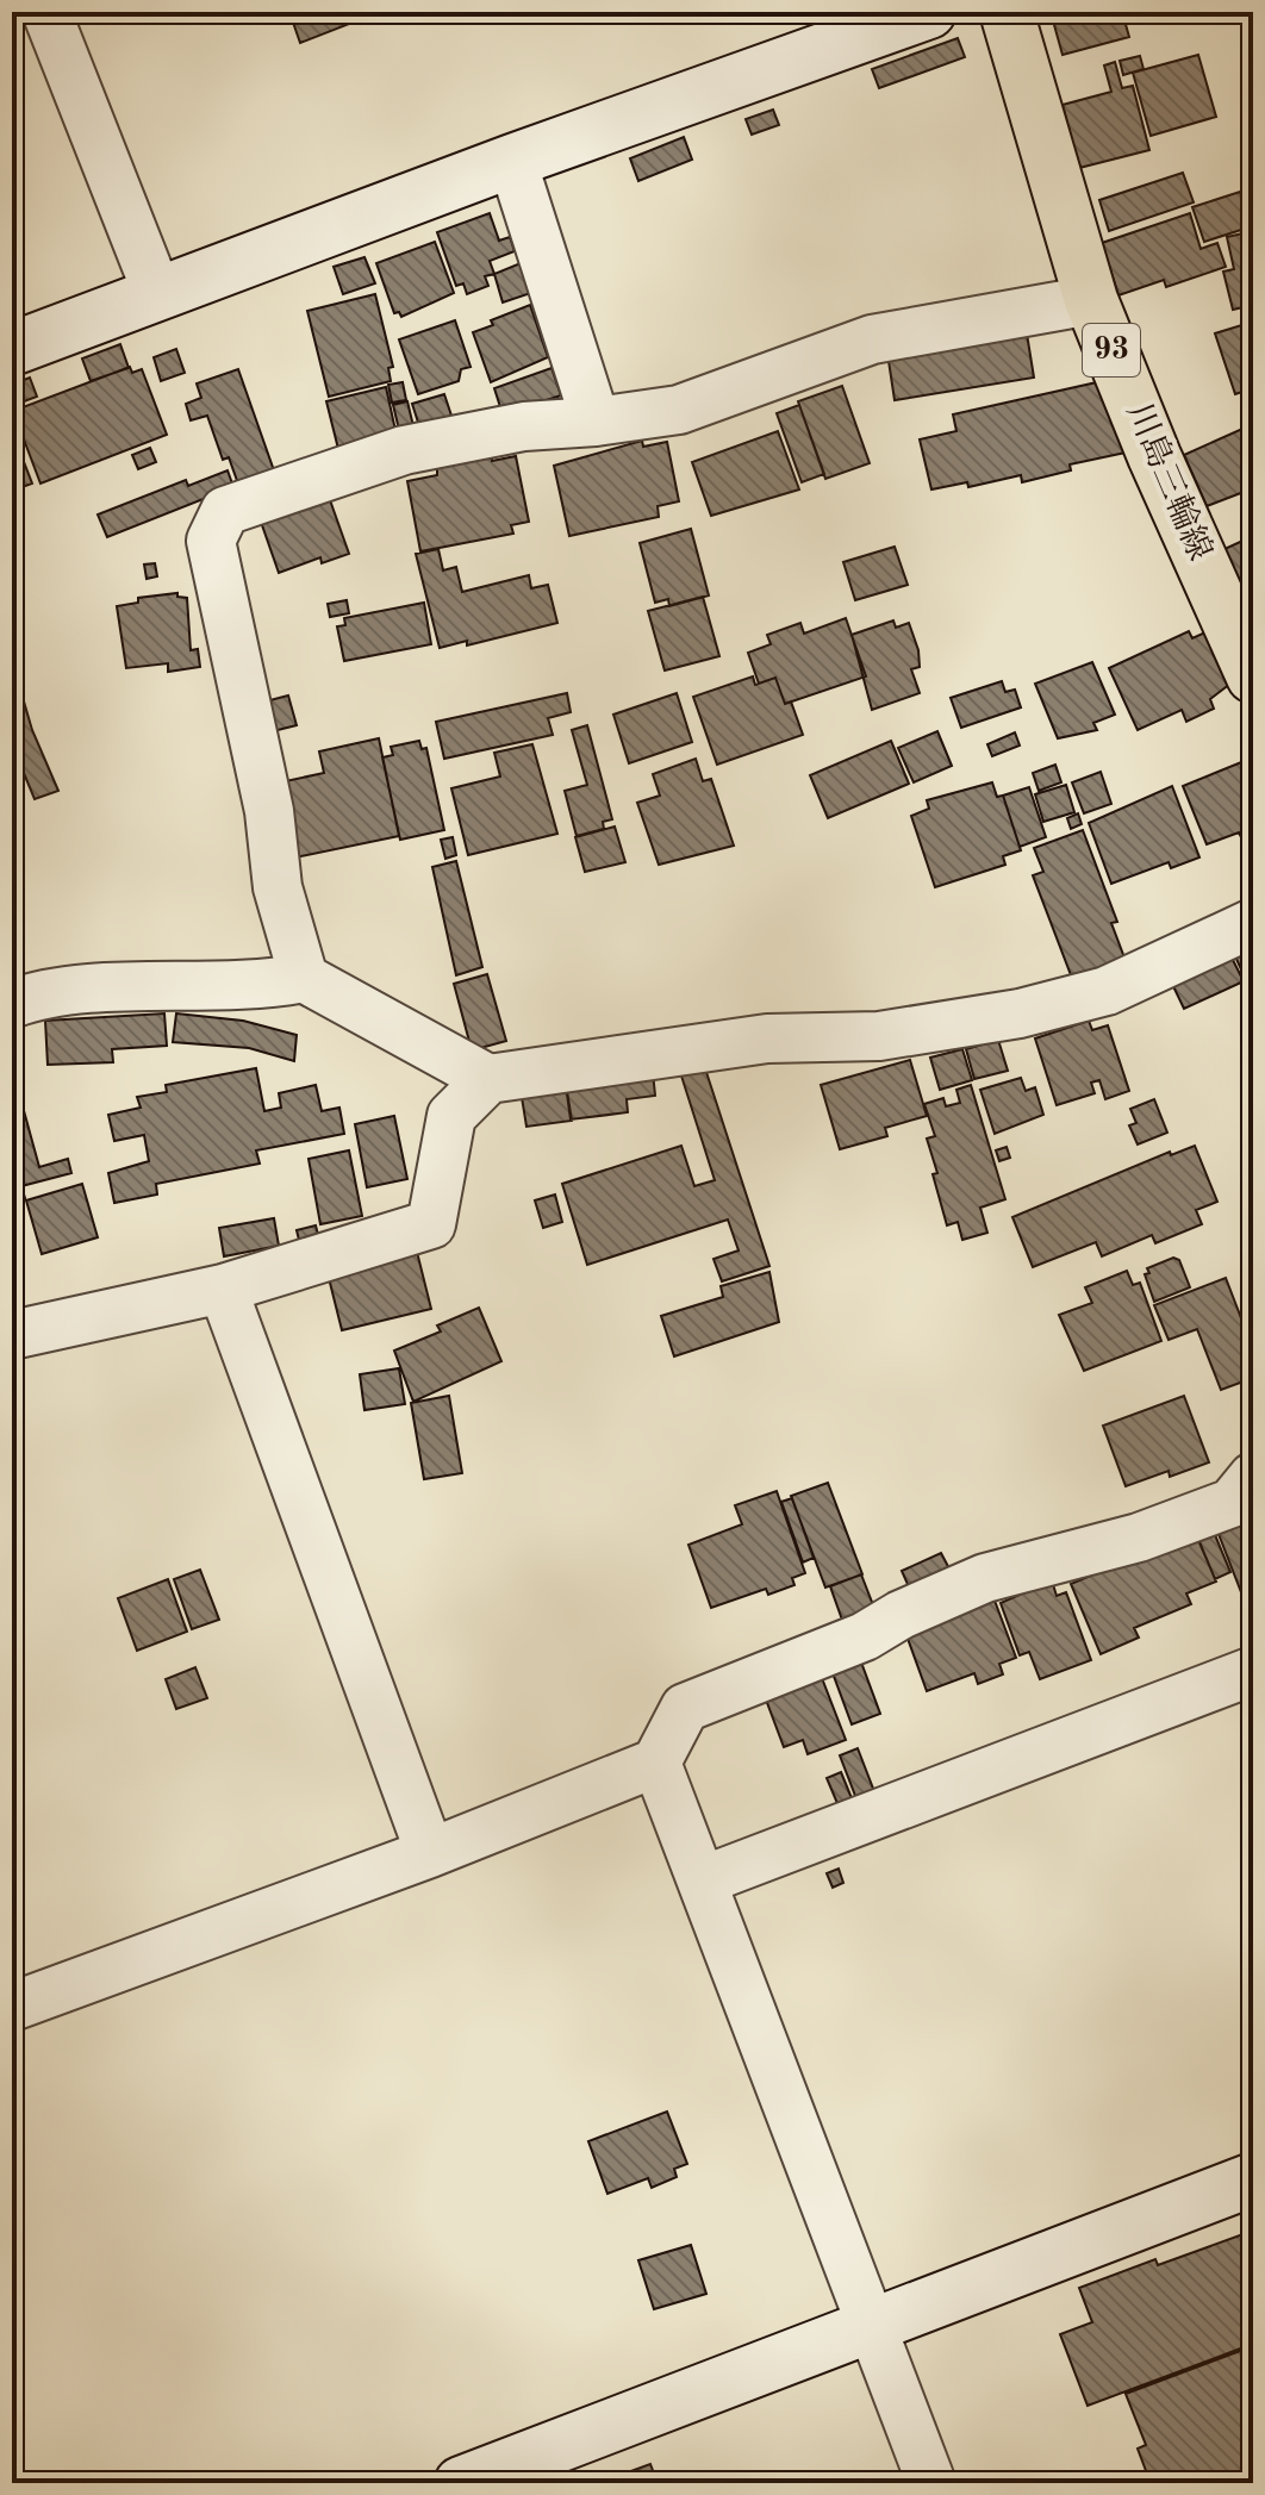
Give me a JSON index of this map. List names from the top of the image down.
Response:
{
  "streets": {
    "main road": ["93", "川島三輪線"]
  }
}
